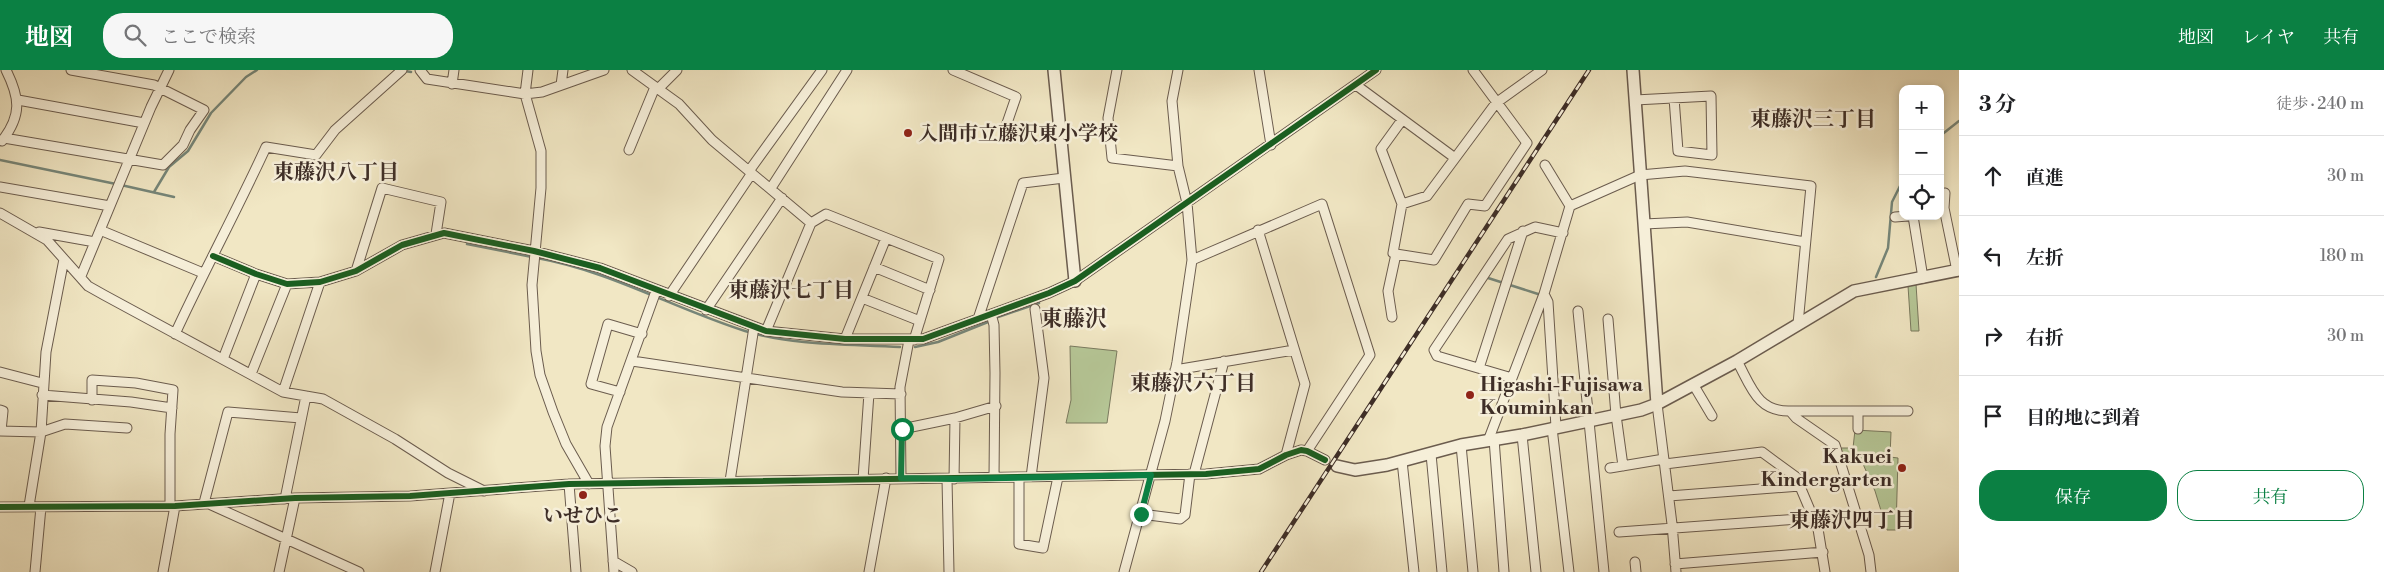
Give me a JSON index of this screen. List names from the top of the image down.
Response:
{
  "districts": [
    "東藤沢三丁目",
    "東藤沢八丁目",
    "東藤沢七丁目",
    "東藤沢",
    "東藤沢六丁目",
    "東藤沢四丁目"
  ],
  "places": [
    "入間市立藤沢東小学校",
    "Higashi-Fujisawa Kouminkan",
    "Kakuei Kindergarten",
    "いせひこ"
  ],
  "page": {
    "header": "地図",
    "search": "ここで検索",
    "nav": ["地図", "レイヤ", "共有"],
    "heading": ["3 分", "徒歩 · 240 m"],
    "map_buttons": ["+", "−"],
    "list": [
      ["直進", "30 m"],
      ["左折", "180 m"],
      ["右折", "30 m"],
      "目的地に到着"
    ],
    "buttons": ["保存", "共有"]
  }
}
